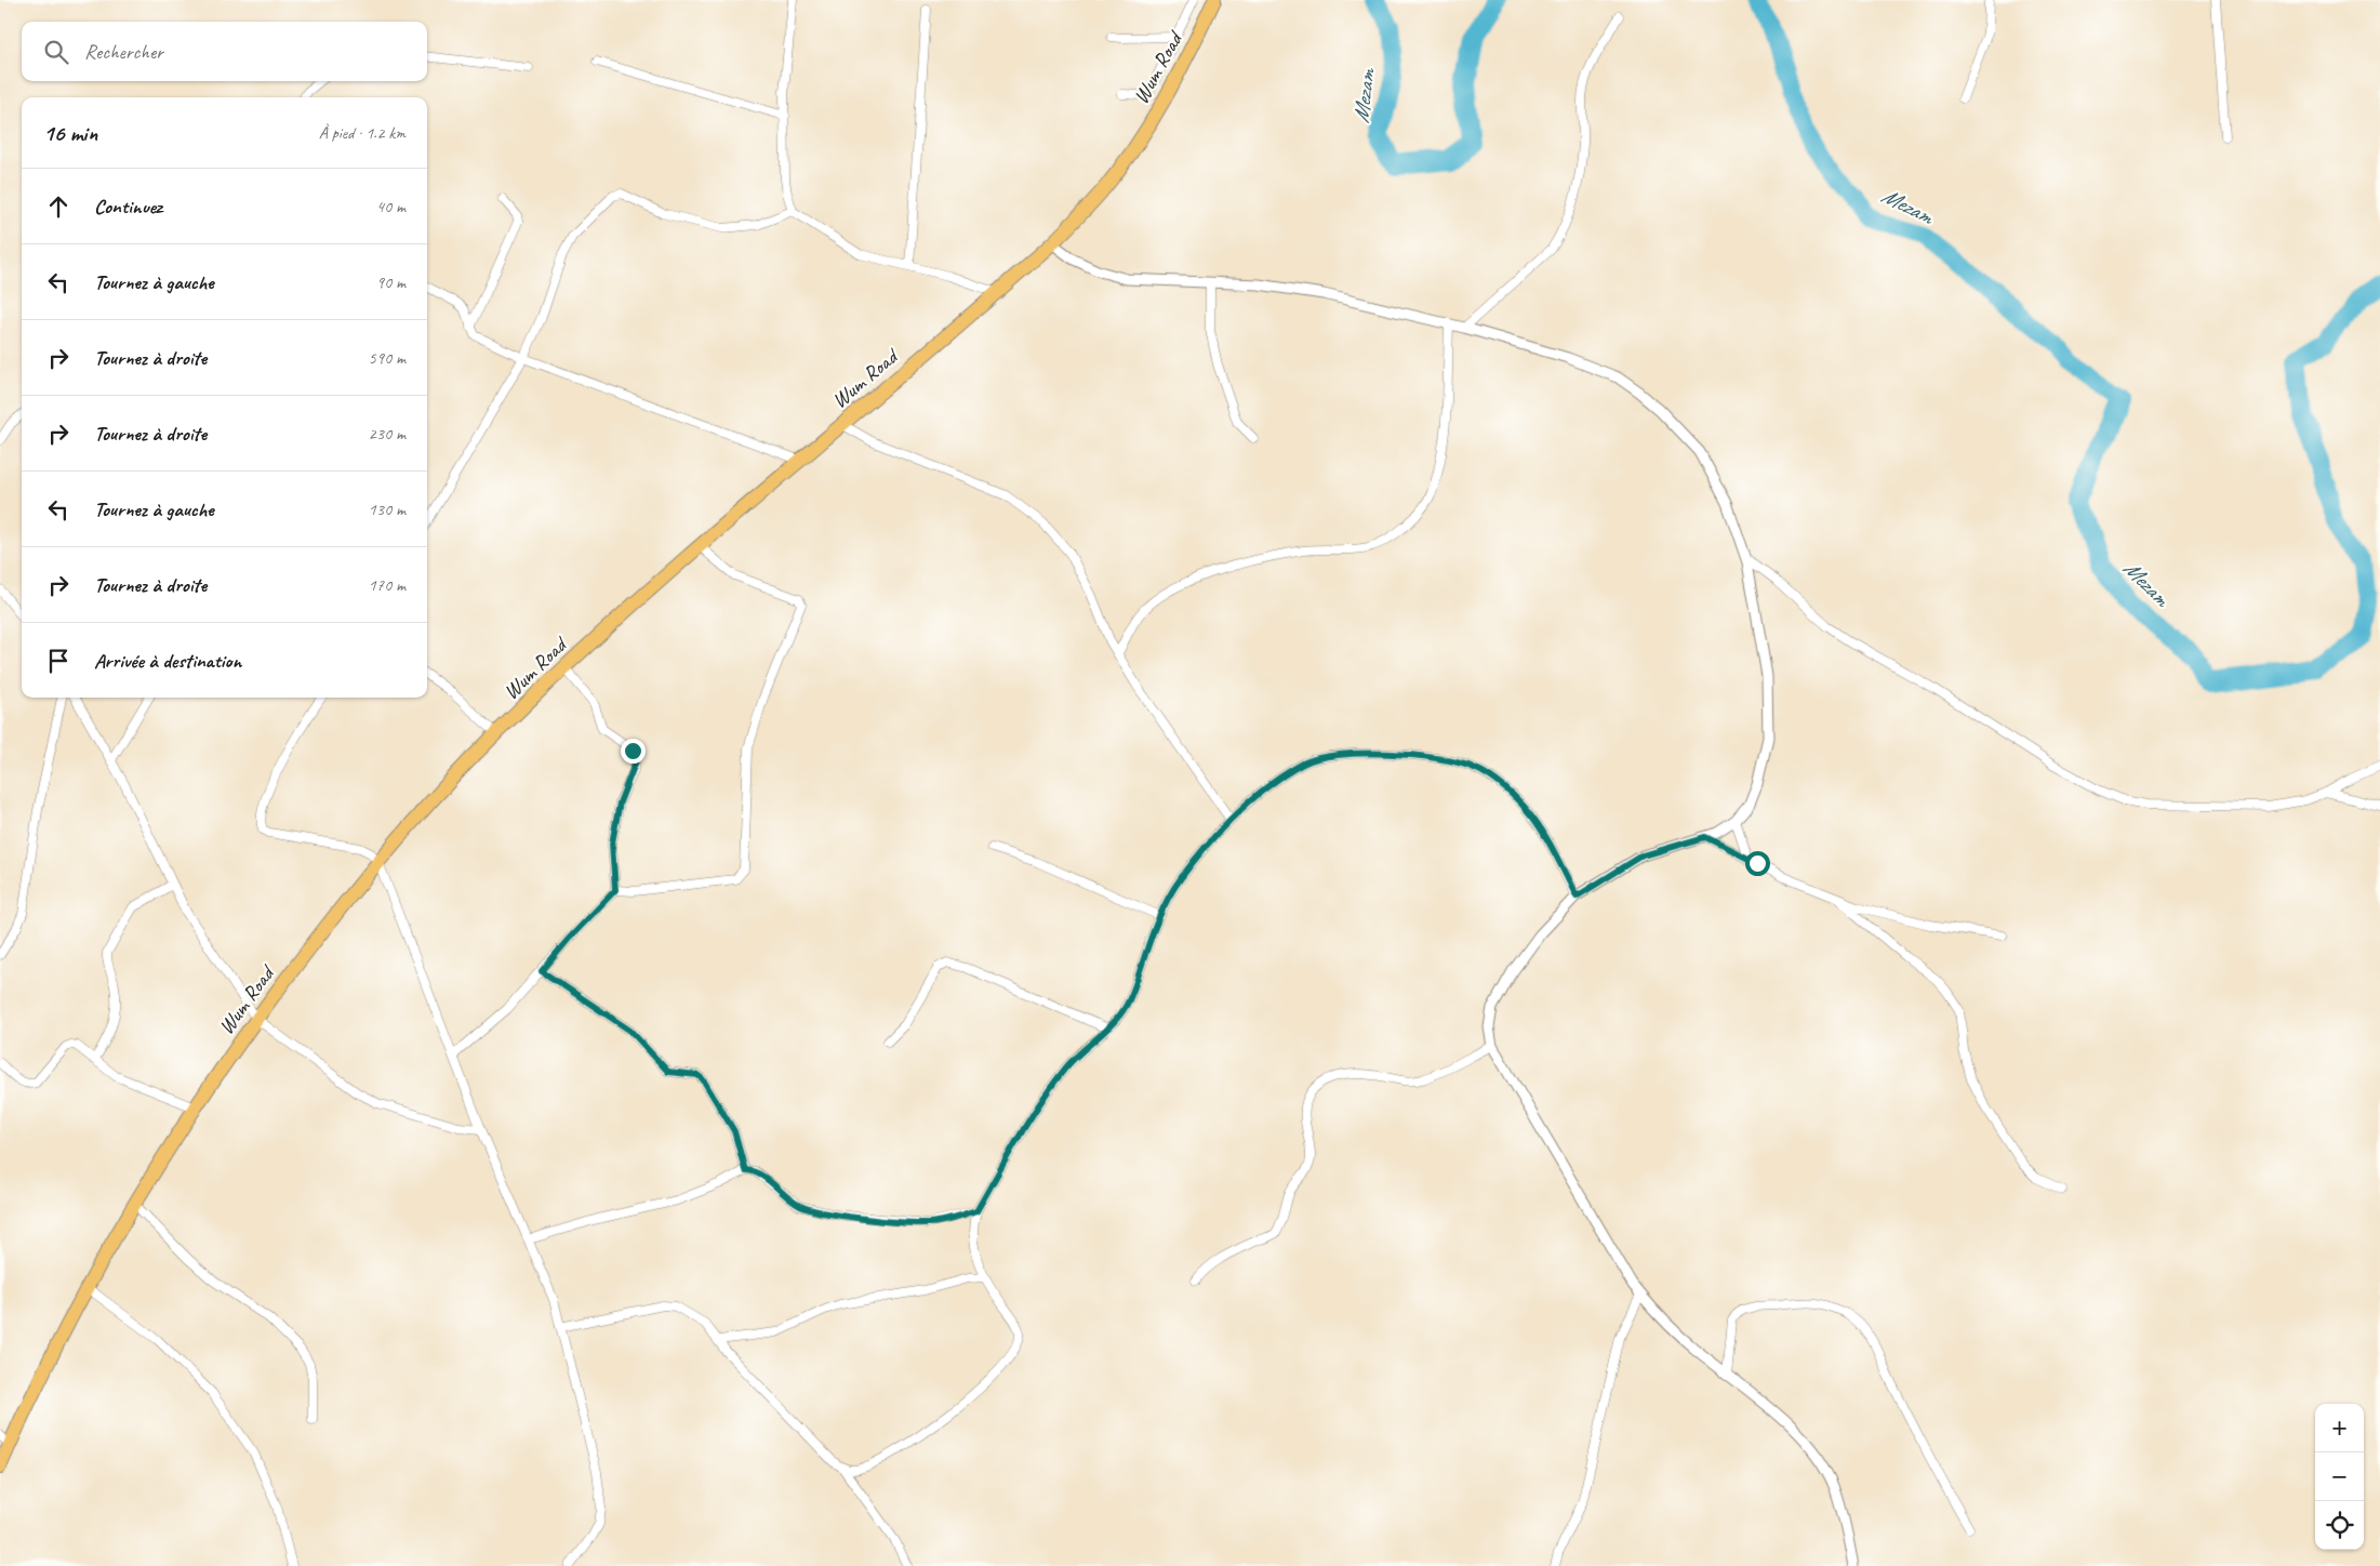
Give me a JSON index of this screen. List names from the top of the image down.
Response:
{
  "streets": {
    "highway": ["Wum Road"]
  },
  "water": ["Mezam"],
  "page": {
    "search": "Rechercher",
    "heading": ["16 min", "À pied · 1.2 km"],
    "list": [
      ["Continuez", "40 m"],
      ["Tournez à gauche", "90 m"],
      ["Tournez à droite", "590 m"],
      ["Tournez à droite", "230 m"],
      ["Tournez à gauche", "130 m"],
      ["Tournez à droite", "170 m"],
      "Arrivée à destination"
    ],
    "map_buttons": ["+", "−"]
  }
}
